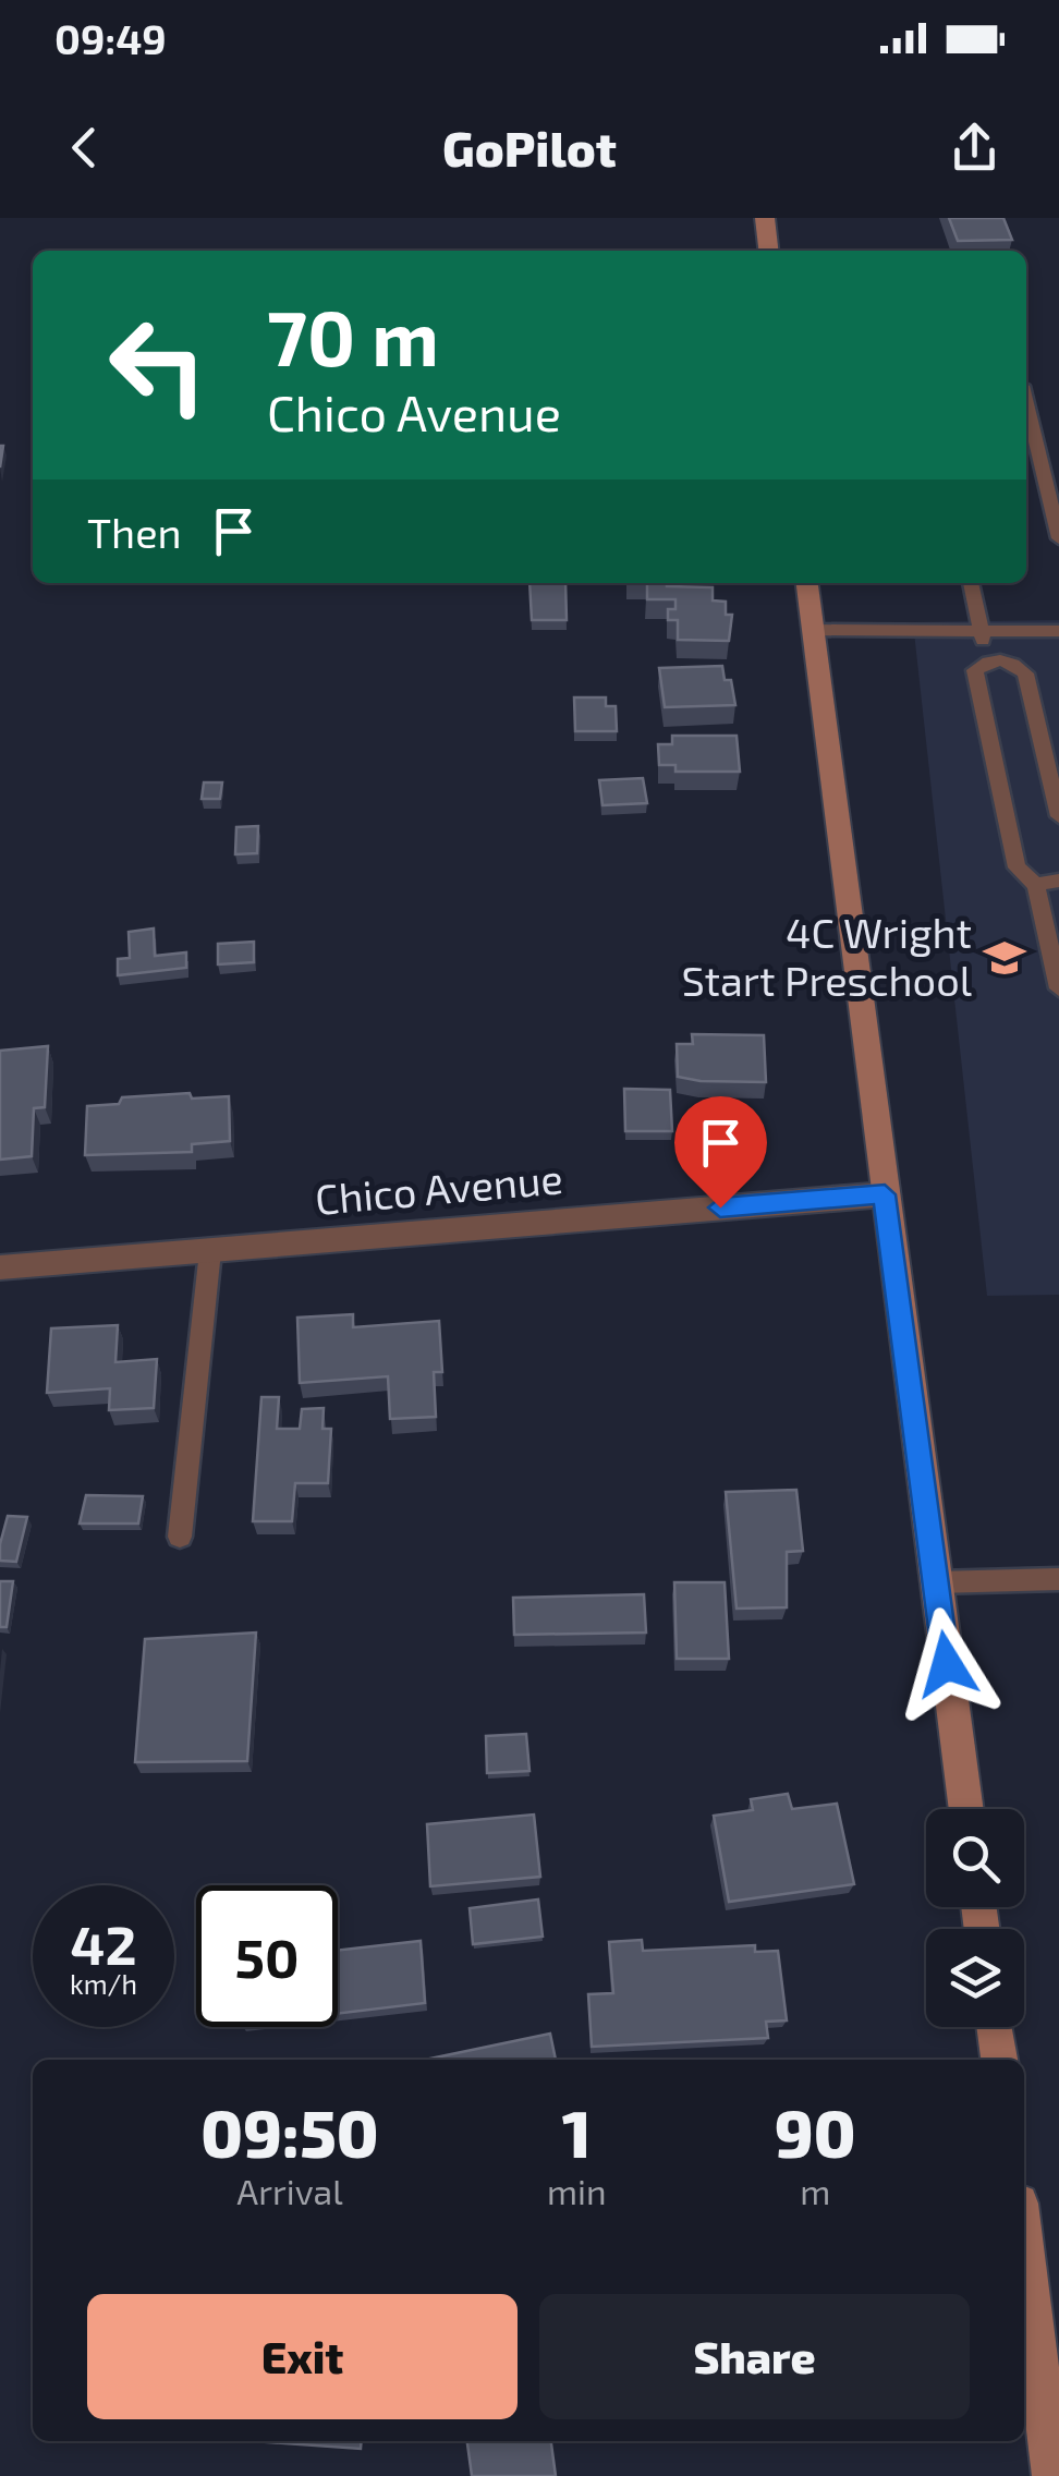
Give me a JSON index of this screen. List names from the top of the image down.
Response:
{
  "streets": {
    "street": ["Chico Avenue"]
  },
  "places": {
    "school or university": ["4C Wright Start Preschool"]
  },
  "page": {
    "status": "09:49",
    "header": "GoPilot",
    "turn": ["70 m", "Chico Avenue"],
    "then": "Then",
    "speed": "42 km/h",
    "limit": "50",
    "eta": [
      "09:50",
      "Arrival",
      "1",
      "min",
      "90",
      "m"
    ],
    "buttons": ["Exit", "Share"]
  }
}
